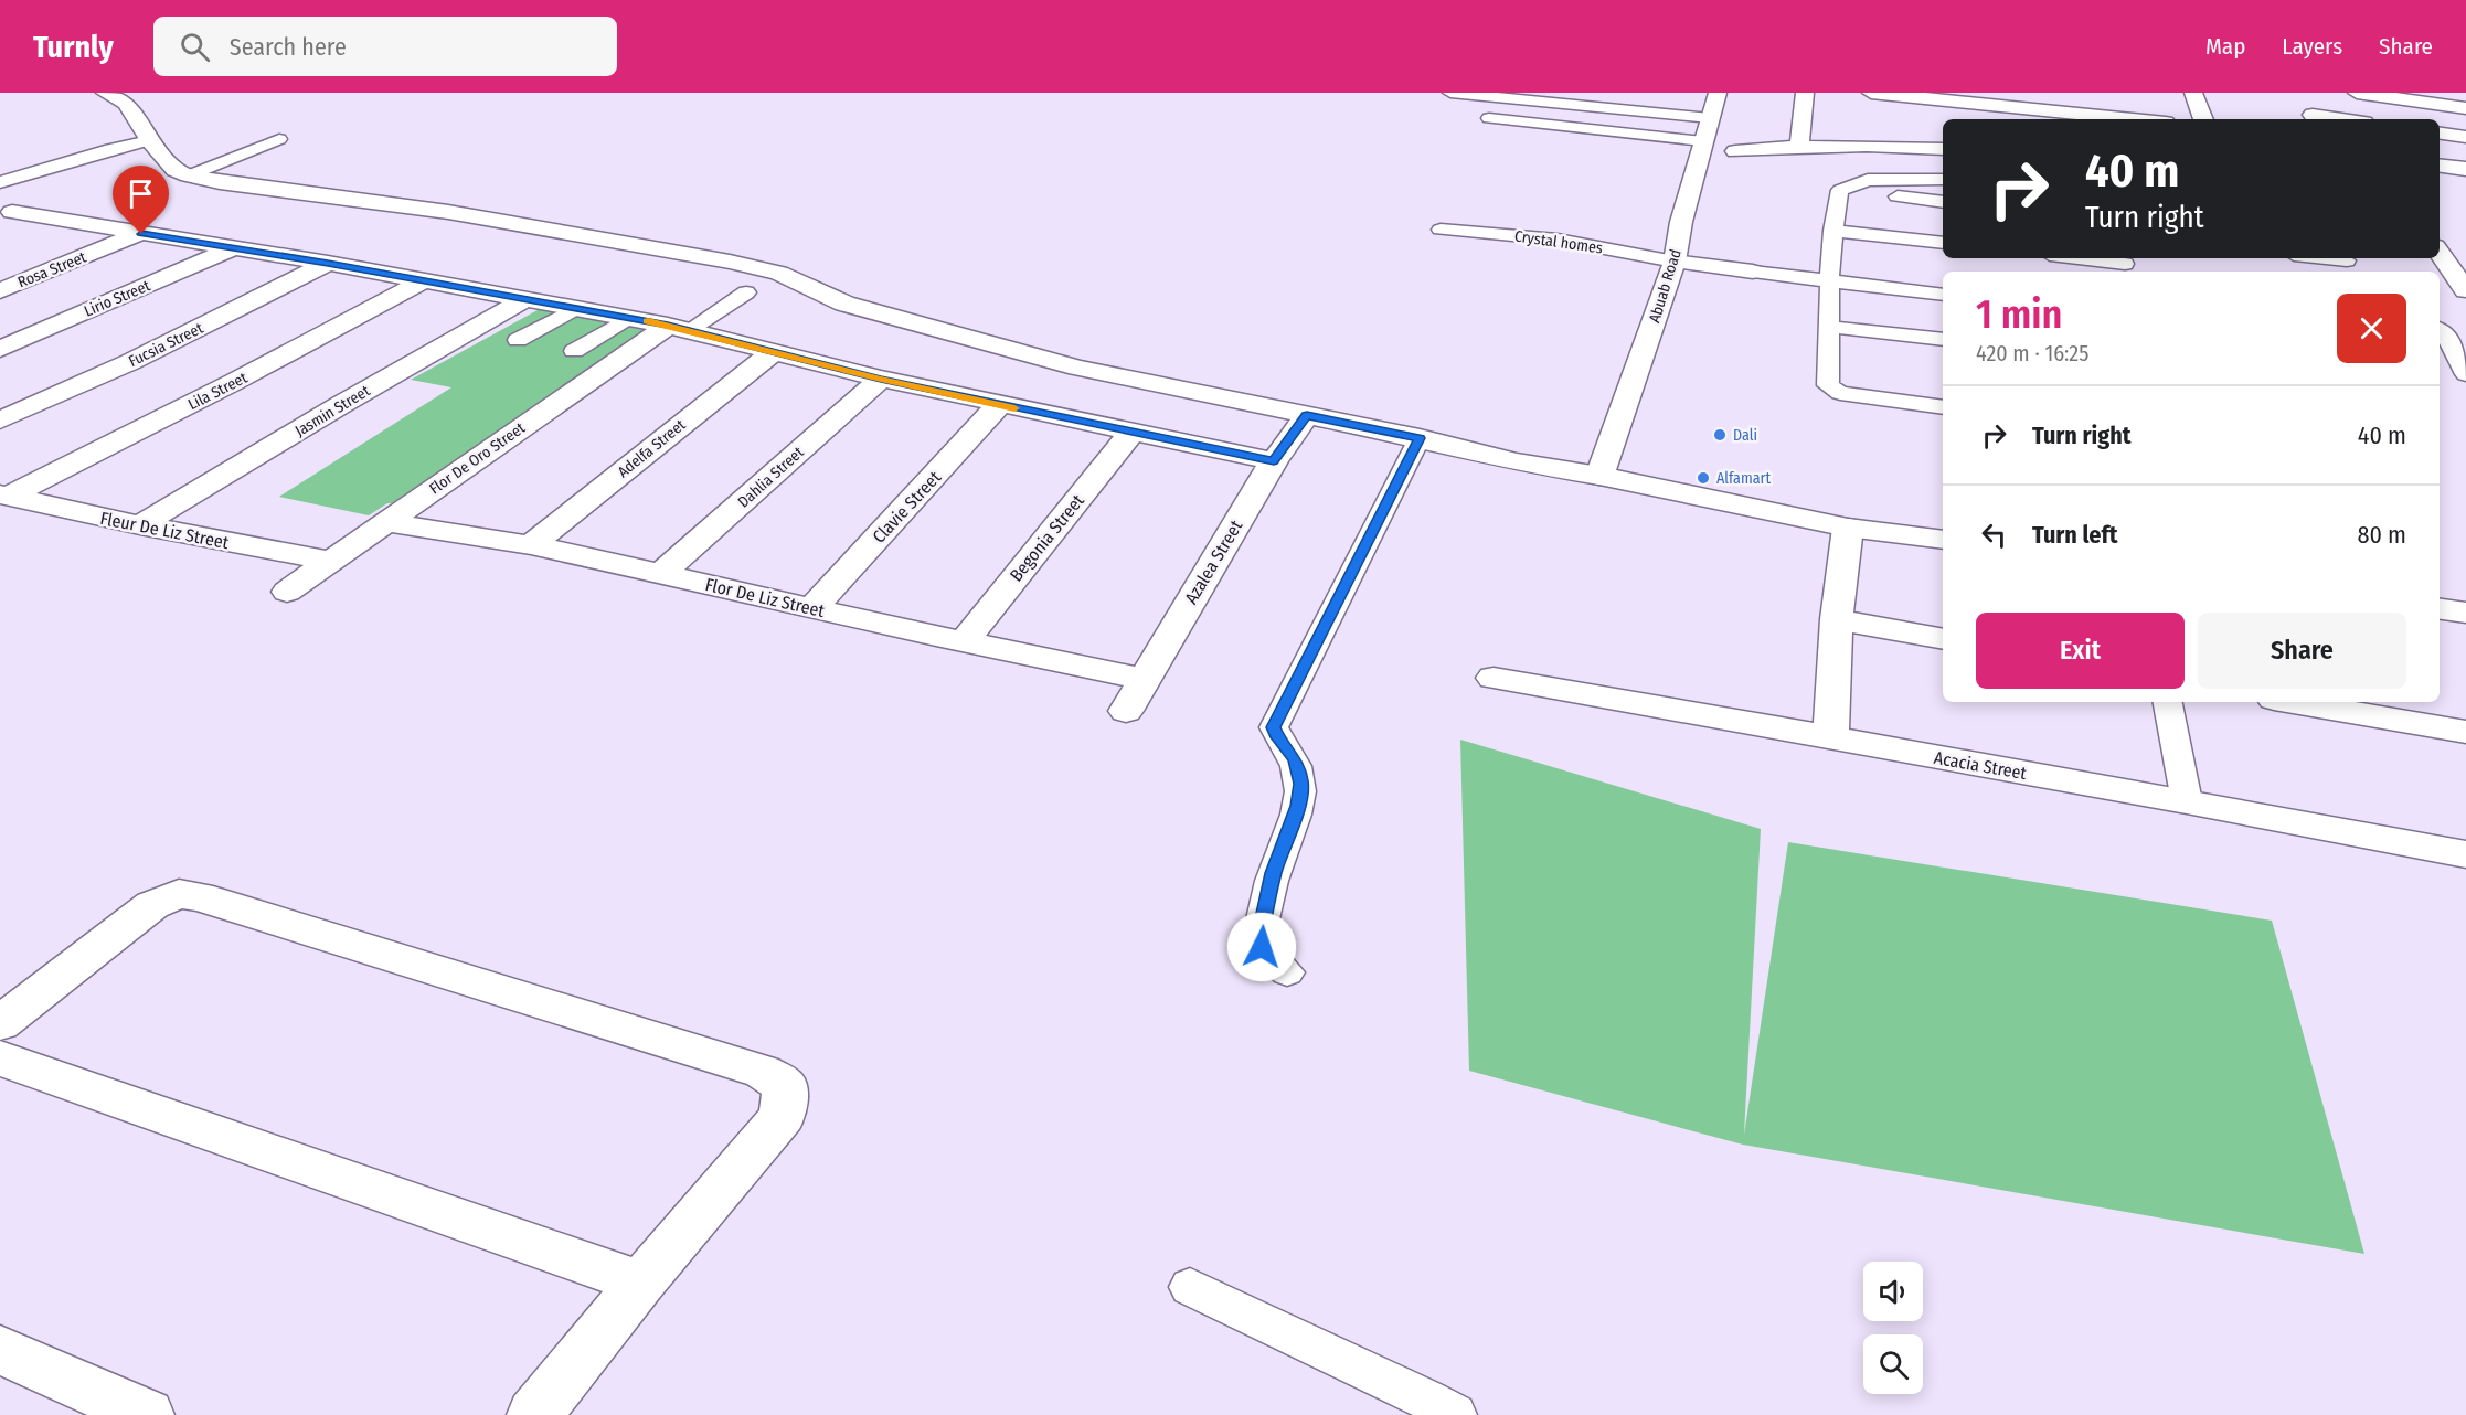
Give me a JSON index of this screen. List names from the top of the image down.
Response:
{
  "streets": {
    "street": [
      "Rosa Street",
      "Abuab Road",
      "Lirio Street",
      "Fucsia Street",
      "Lila Street",
      "Jasmin Street",
      "Adelfa Street",
      "Flor De Oro Street",
      "Dahlia Street",
      "Clavie Street",
      "Fleur De Liz Street",
      "Begonia Street",
      "Azalea Street",
      "Flor De Liz Street",
      "Acacia Street"
    ],
    "lane": ["Crystal homes"]
  },
  "crossings": [
    ["Crystal homes", "Abuab Road"],
    ["Lila Street", "Fleur De Liz Street"],
    ["Jasmin Street", "Fleur De Liz Street"],
    ["Adelfa Street", "Flor De Liz Street"],
    ["Flor De Oro Street", "Fleur De Liz Street"],
    ["Flor De Oro Street", "Flor De Liz Street"],
    ["Dahlia Street", "Flor De Liz Street"],
    ["Clavie Street", "Flor De Liz Street"],
    ["Begonia Street", "Flor De Liz Street"],
    ["Azalea Street", "Flor De Liz Street"]
  ],
  "places": ["Dali", "Alfamart"],
  "page": {
    "header": "Turnly",
    "search": "Search here",
    "nav": ["Map", "Layers", "Share"],
    "turn": ["40 m", "Turn right"],
    "heading": ["1 min", "420 m · 16:25"],
    "list": [
      {
        "name": "Turn right",
        "value": "40 m"
      },
      {
        "name": "Turn left",
        "value": "80 m"
      }
    ],
    "buttons": ["Exit", "Share"]
  }
}
